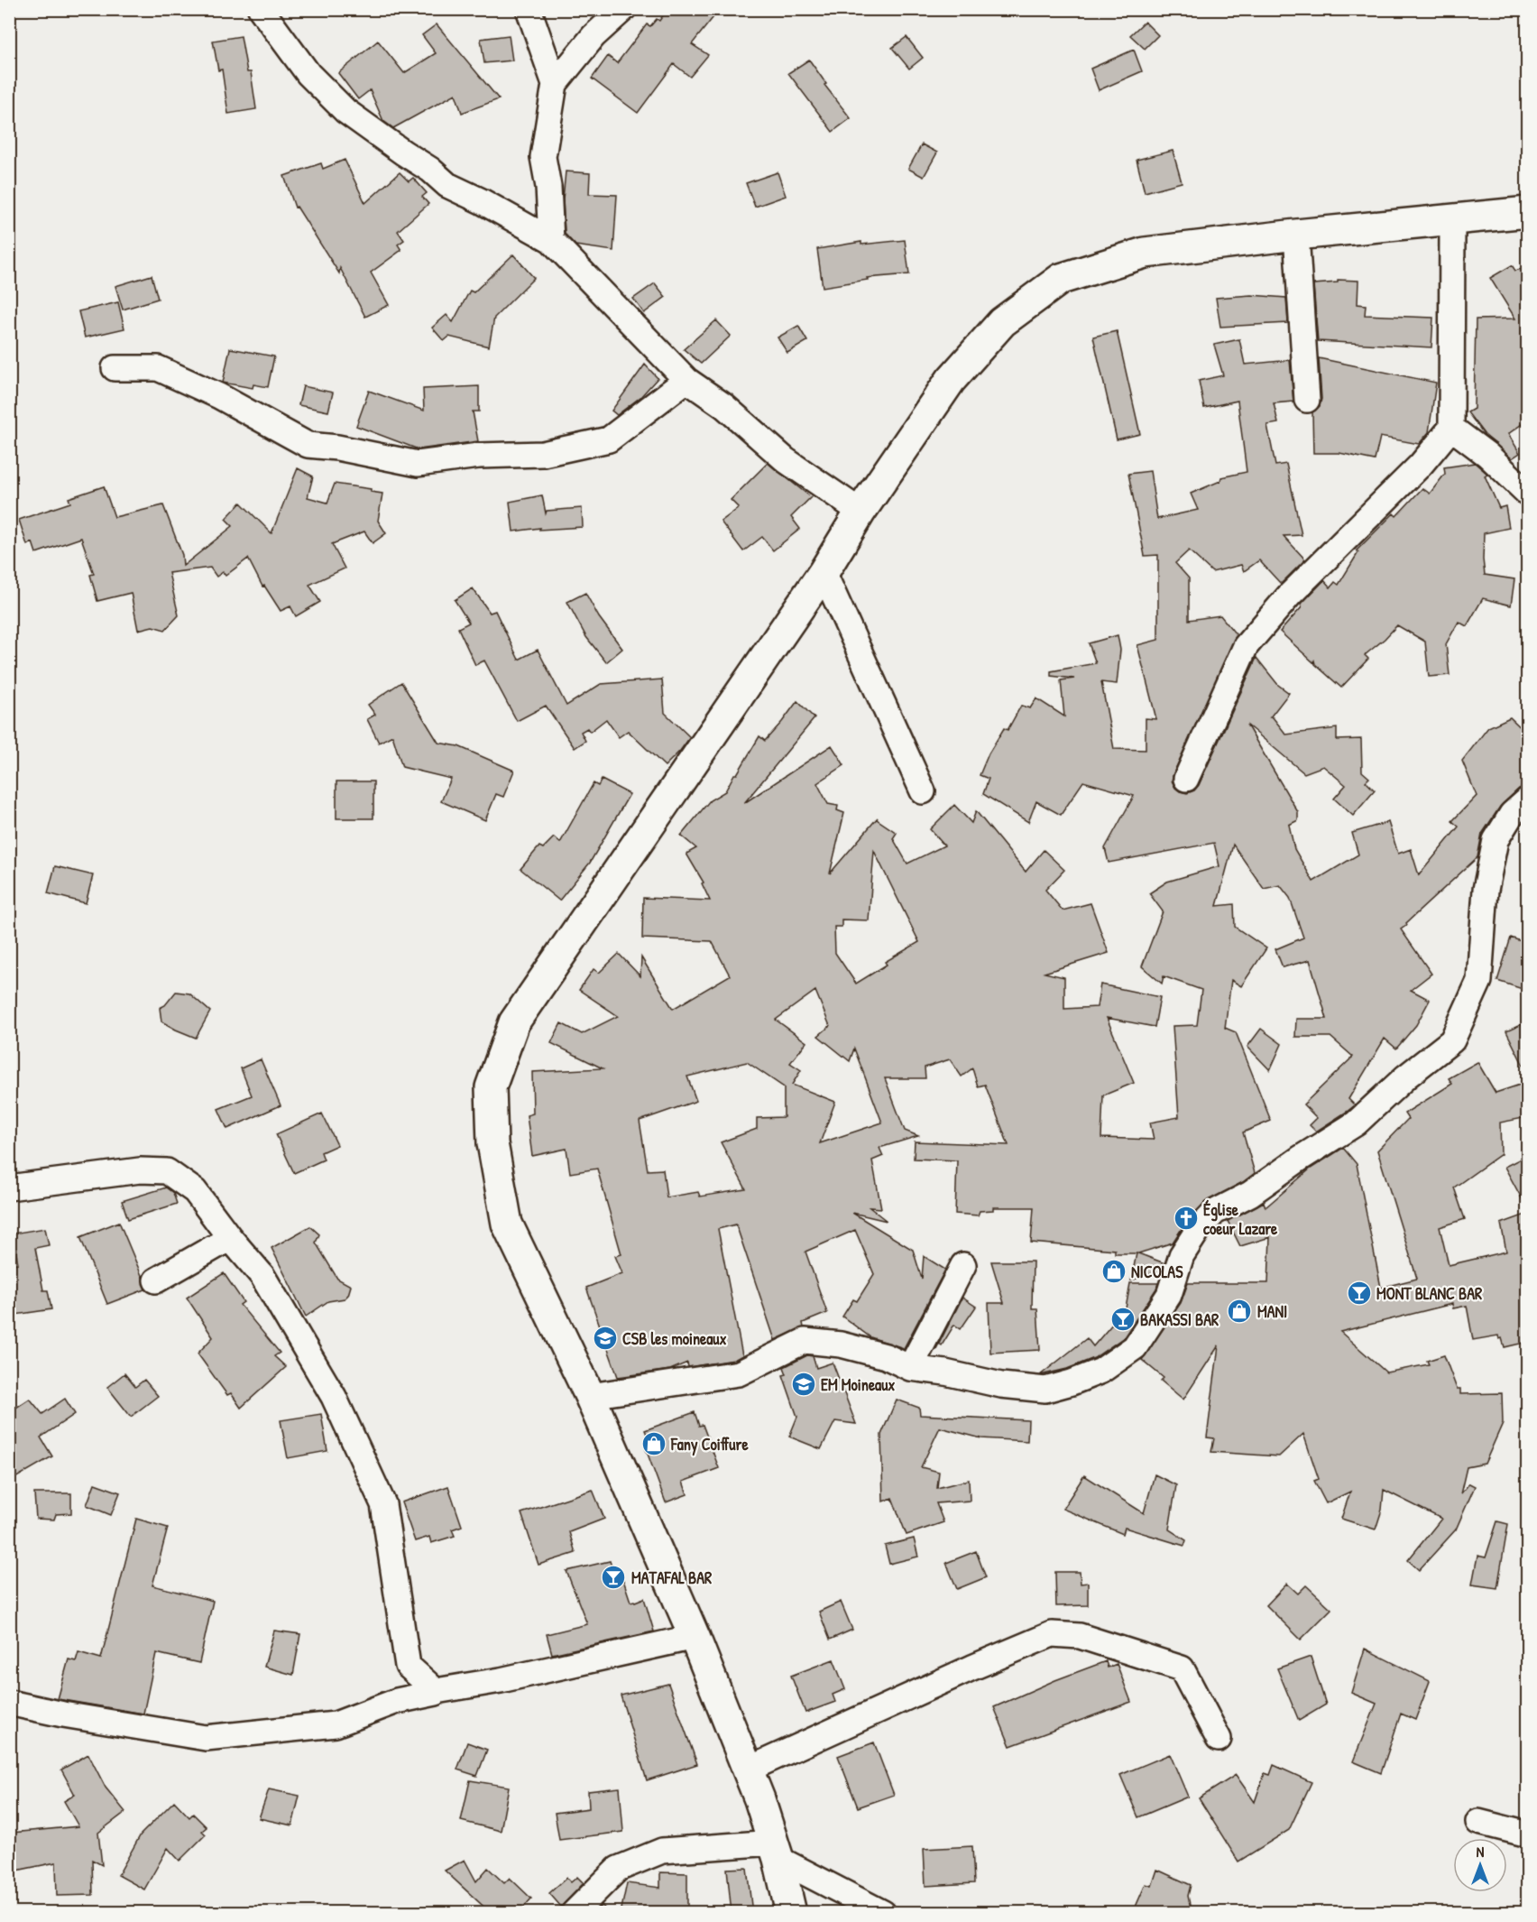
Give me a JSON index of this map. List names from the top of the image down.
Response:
{
  "places": {
    "church": ["Église coeur Lazare"],
    "shop": ["NICOLAS", "MANI", "Fany Coiffure"],
    "bar": ["MONT BLANC BAR", "BAKASSI BAR", "MATAFAL BAR"],
    "school or university": ["CSB les moineaux", "EM Moineaux"]
  },
  "north": "top"
}
